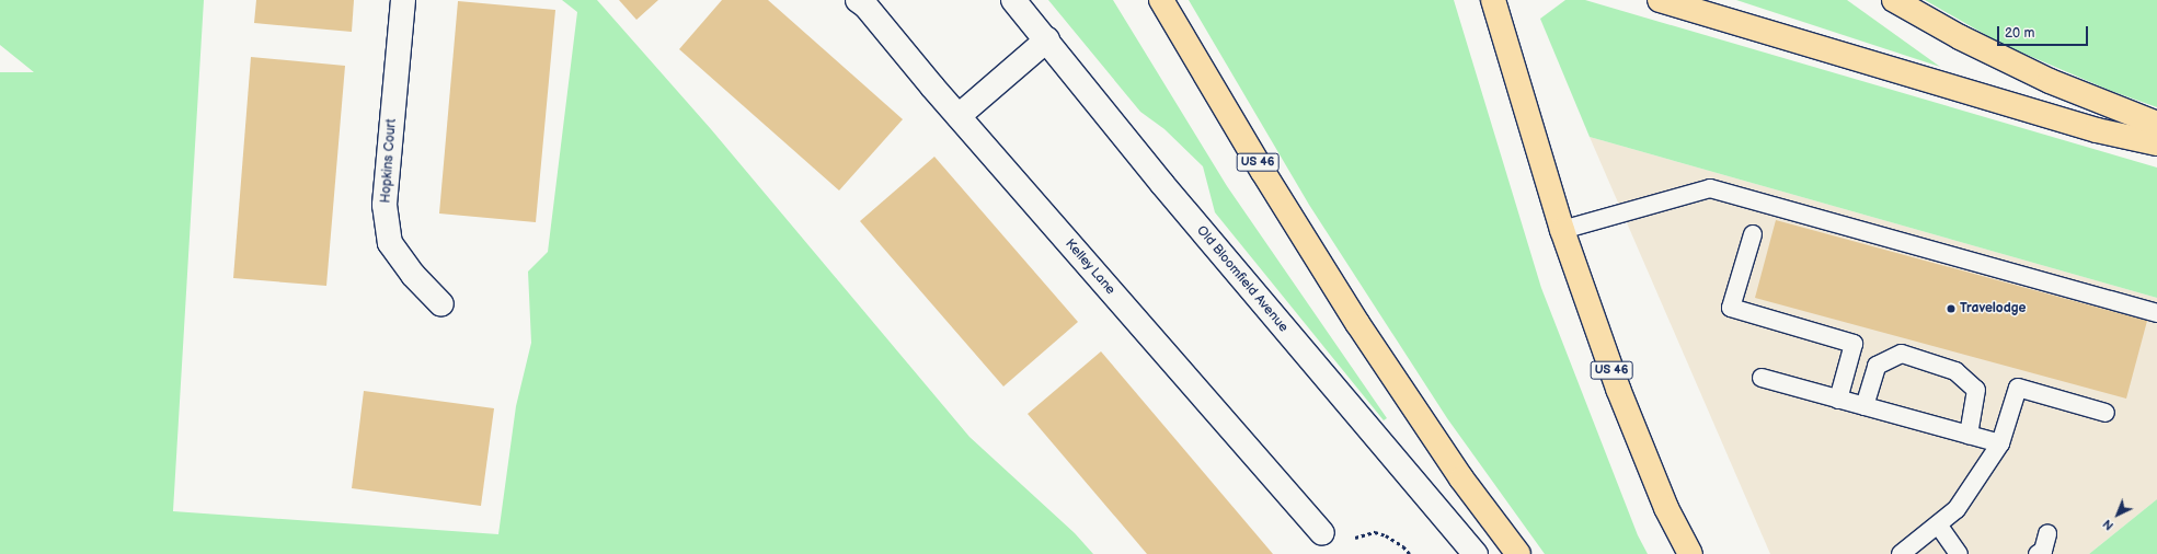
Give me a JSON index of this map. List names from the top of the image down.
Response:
{
  "streets": {
    "highway": ["US 46"],
    "street": ["Hopkins Court", "Kelley Lane", "Old Bloomfield Avenue"]
  },
  "places": ["Travelodge"],
  "scale_bar": "20 m",
  "north": "bottom left"
}
